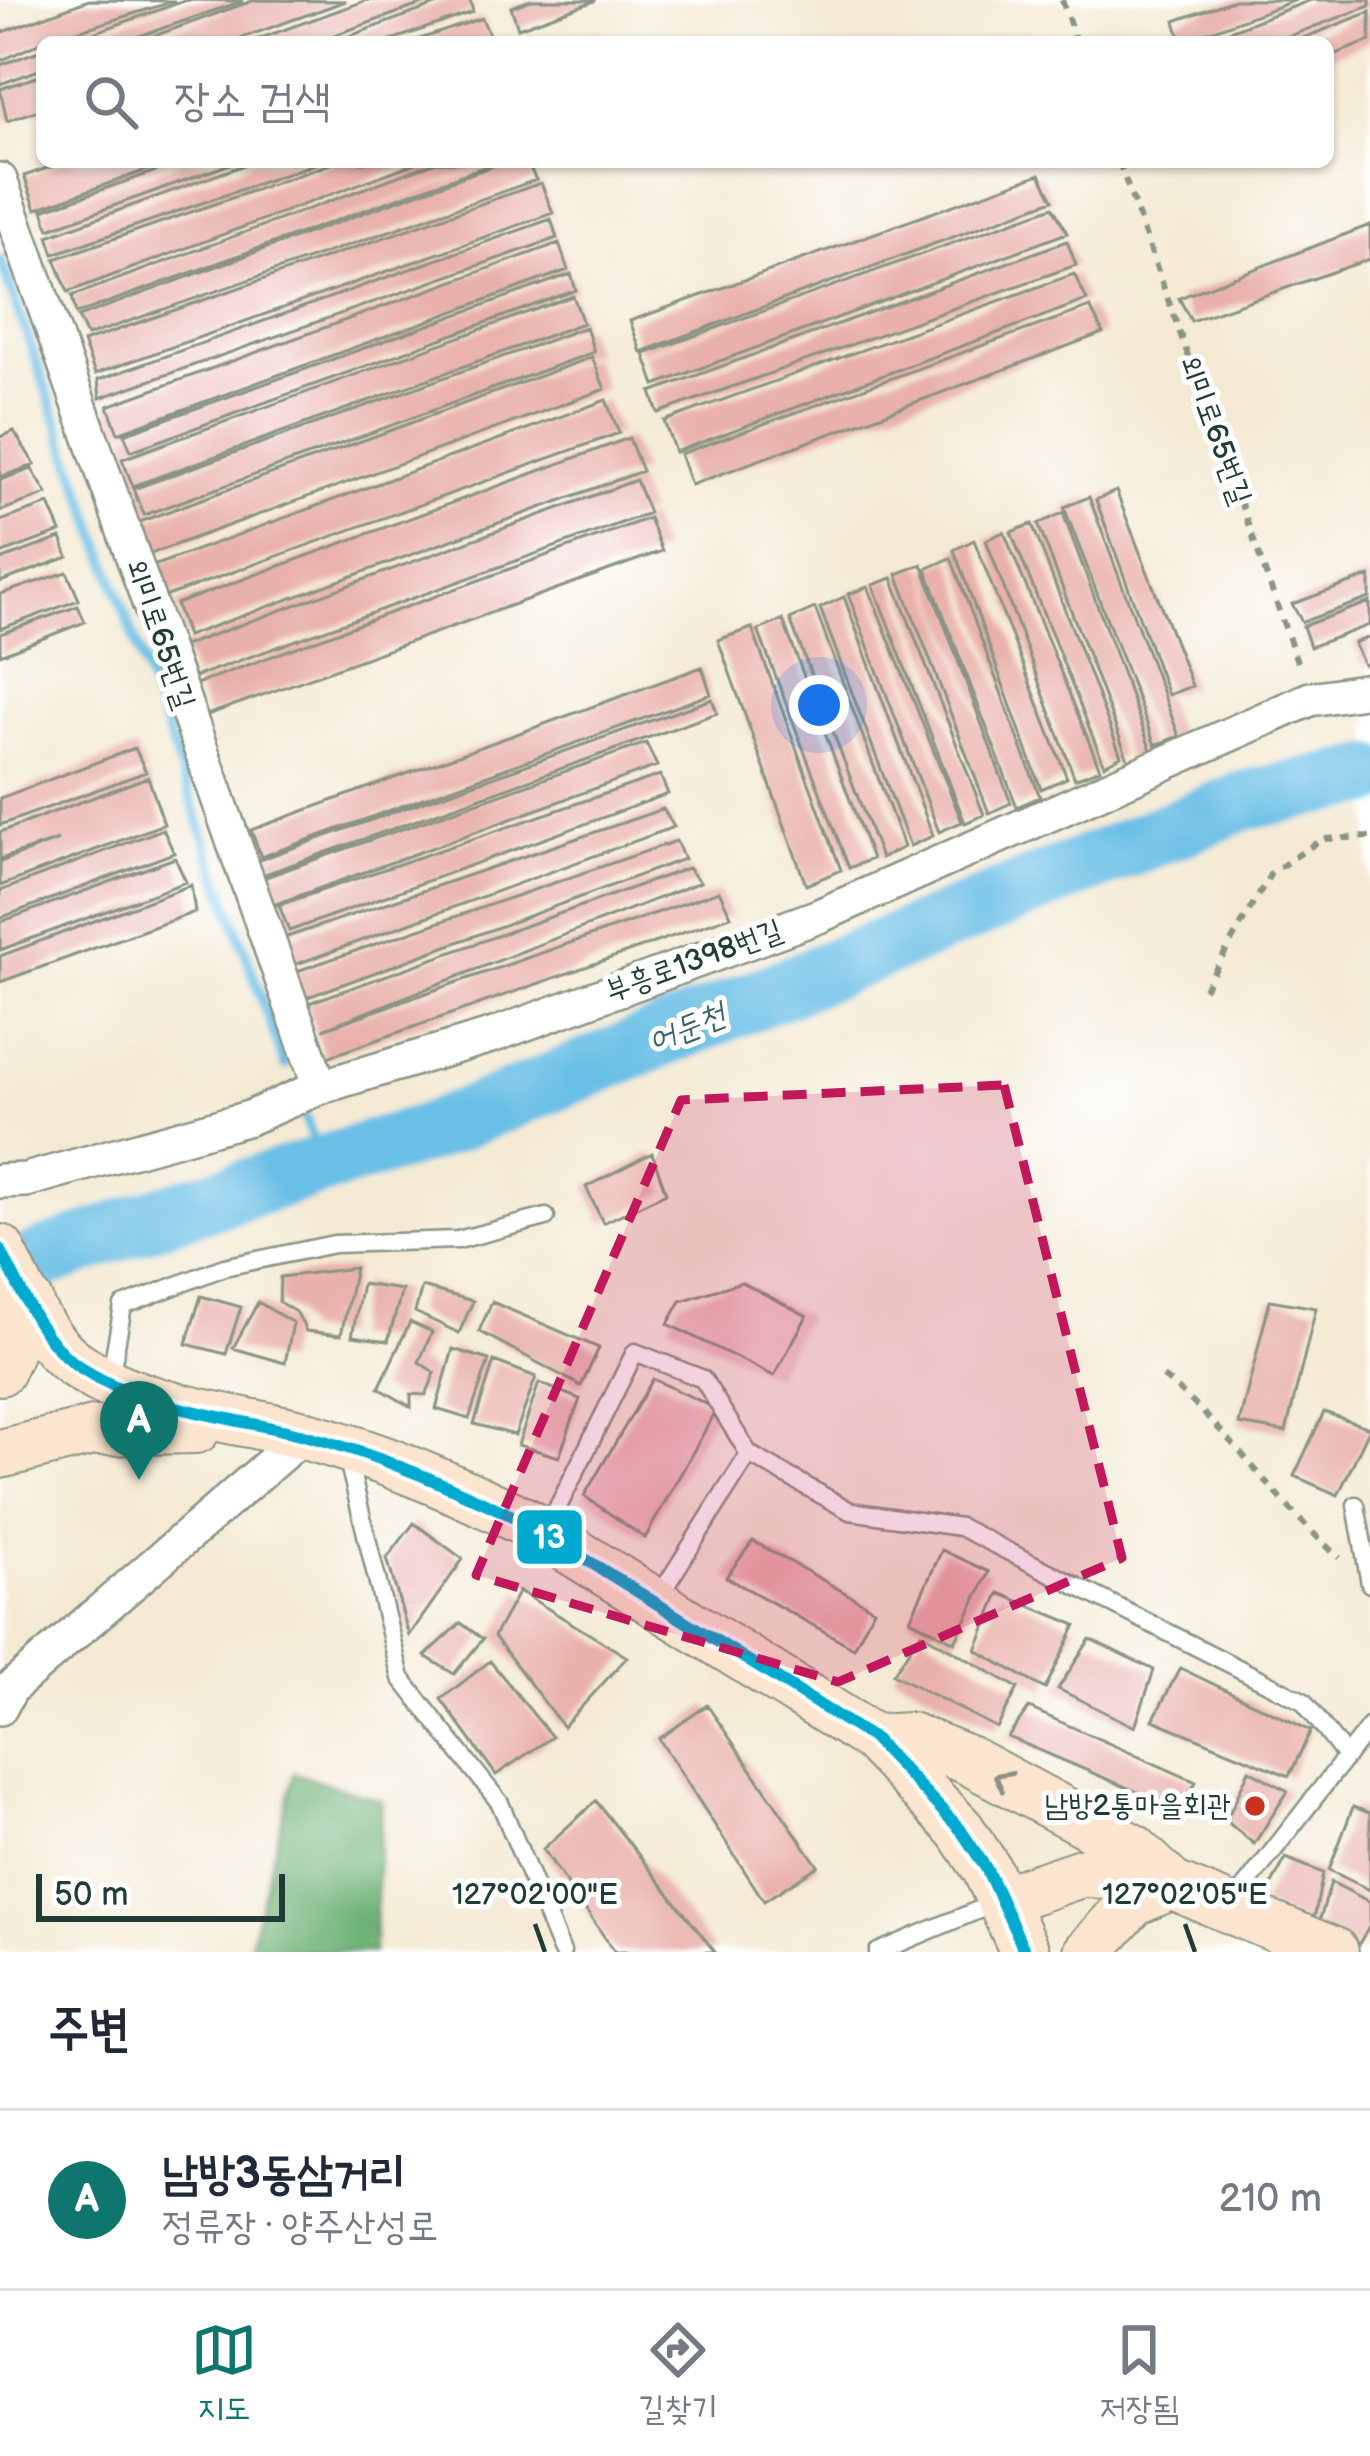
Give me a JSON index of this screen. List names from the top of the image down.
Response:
{
  "streets": {
    "street": ["외미로65번길", "부흥로1398번길"]
  },
  "crossings": [
    ["외미로65번길", "부흥로1398번길"]
  ],
  "water": ["어둔천"],
  "places": ["남방2통마을회관"],
  "lines": ["transit line 13"],
  "scale_bar": "50 m",
  "page": {
    "search": "장소 검색",
    "pins": "A",
    "scale": "50 m",
    "heading": "주변",
    "list": [
      {
        "mark": "A",
        "name": "남방3동삼거리",
        "note": "정류장 · 양주산성로",
        "value": "210 m"
      }
    ],
    "nav": ["지도", "길찾기", "저장됨"]
  },
  "coordinates": ["127°02'00\"E", "127°02'05\"E"]
}
